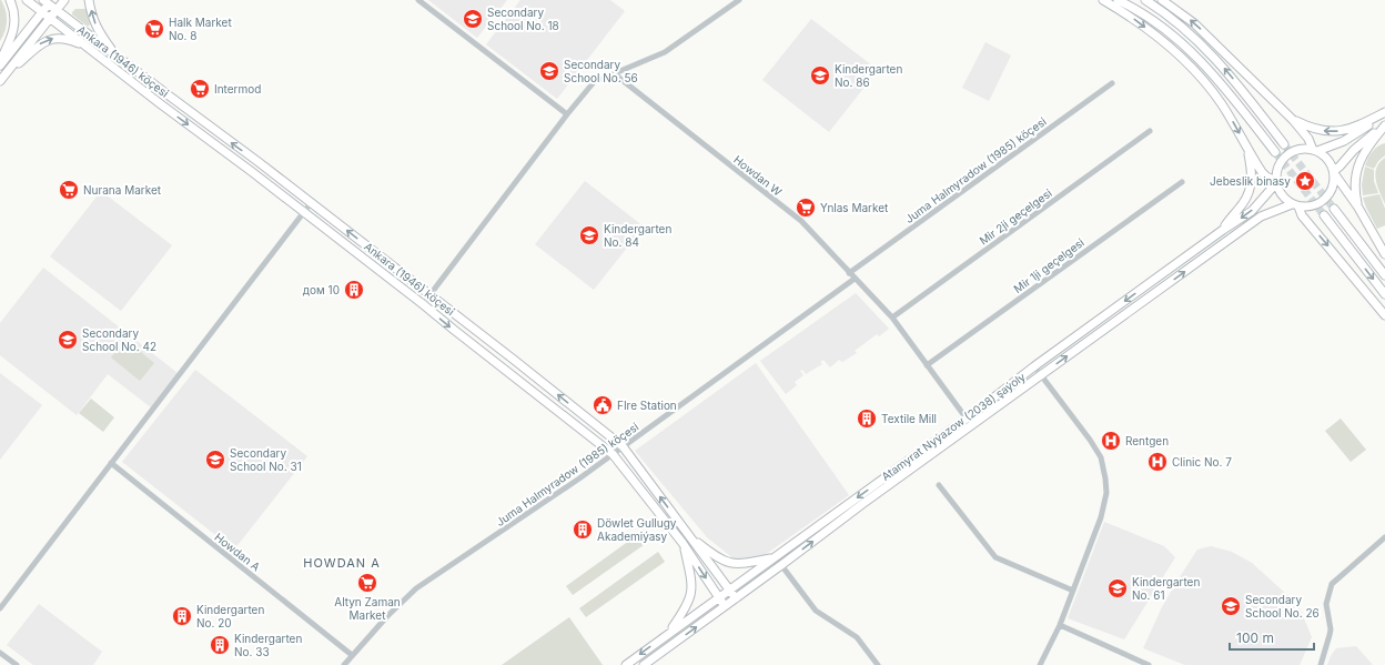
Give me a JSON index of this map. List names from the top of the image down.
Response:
{
  "streets": {
    "main road": ["Ankara (1946) köçesi", "Atamyrat Nyýazow (2038) şaýoly"],
    "street": [
      "Juma Halmyradow (1985) köçesi",
      "Howdan W",
      "Mir 2ji geçelgesi",
      "Mir 1ji geçelgesi",
      "Howdan A"
    ]
  },
  "crossings": [
    ["Ankara (1946) köçesi", "Juma Halmyradow (1985) köçesi"],
    ["Ankara (1946) köçesi", "Atamyrat Nyýazow (2038) şaýoly"],
    ["Juma Halmyradow (1985) köçesi", "Howdan W"],
    ["Juma Halmyradow (1985) köçesi", "Howdan A"],
    ["Howdan W", "Mir 2ji geçelgesi"],
    ["Howdan W", "Mir 1ji geçelgesi"],
    ["Howdan W", "Atamyrat Nyýazow (2038) şaýoly"]
  ],
  "districts": ["HOWDAN A"],
  "places": {
    "school or university": [
      "Secondary School No. 18",
      "Secondary School No. 56",
      "Kindergarten No. 86",
      "Kindergarten No. 84",
      "Secondary School No. 42",
      "Secondary School No. 31",
      "Kindergarten No. 61",
      "Secondary School No. 26"
    ],
    "supermarket": [
      "Halk Market No. 8",
      "Intermod",
      "Nurana Market",
      "Ynlas Market",
      "Altyn Zaman Market"
    ],
    "place": ["Jebeslik binasy"],
    "building": [
      "дом 10",
      "Textile Mill",
      "Döwlet Gullugy Akademiýasy",
      "Kindergarten No. 20",
      "Kindergarten No. 33"
    ],
    "public building": ["FIre Station"],
    "hospital": ["Rentgen", "Clinic No. 7"]
  },
  "scale_bar": "100 m"
}
